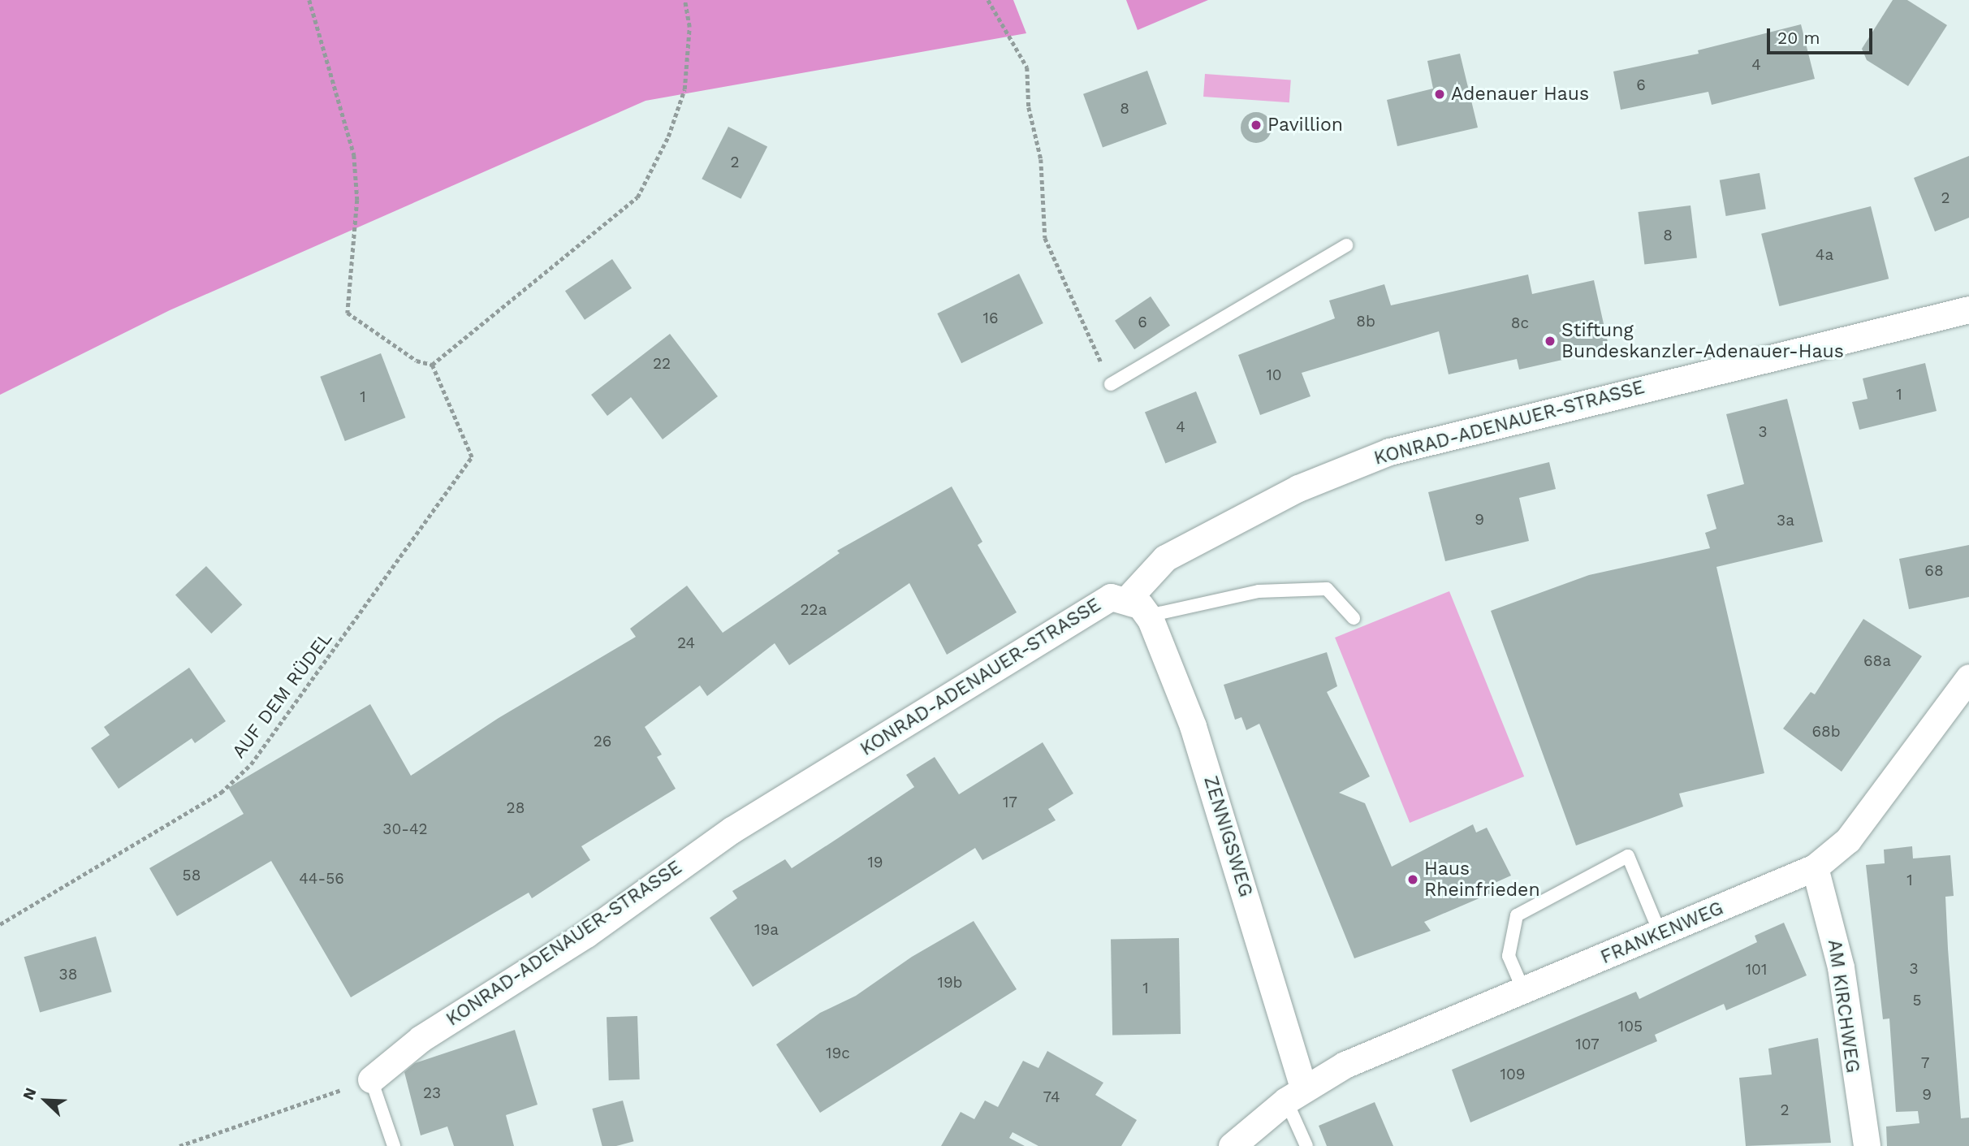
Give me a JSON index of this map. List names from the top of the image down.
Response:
{
  "streets": {
    "street": [
      "KONRAD-ADENAUER-STRASSE",
      "ZENNIGSWEG",
      "FRANKENWEG",
      "AM KIRCHWEG"
    ],
    "path": ["AUF DEM RÜDEL"]
  },
  "crossings": [
    ["KONRAD-ADENAUER-STRASSE", "ZENNIGSWEG"],
    ["ZENNIGSWEG", "FRANKENWEG"],
    ["FRANKENWEG", "AM KIRCHWEG"]
  ],
  "places": [
    "Adenauer Haus",
    "Pavillion",
    "Stiftung Bundeskanzler-Adenauer-Haus",
    "Haus Rheinfrieden"
  ],
  "house_numbers": [
    "4",
    "6",
    "8",
    "2",
    "2",
    "8",
    "4a",
    "16",
    "8b",
    "6",
    "8c",
    "22",
    "10",
    "1",
    "1",
    "4",
    "3",
    "9",
    "3a",
    "68",
    "22a",
    "24",
    "68a",
    "68b",
    "26",
    "17",
    "28",
    "30-42",
    "19",
    "58",
    "44-56",
    "1",
    "19a",
    "3",
    "101",
    "38",
    "19b",
    "1",
    "5",
    "105",
    "107",
    "19c",
    "7",
    "109",
    "23",
    "9",
    "74",
    "2"
  ],
  "scale_bar": "20 m",
  "north": "top left"
}
